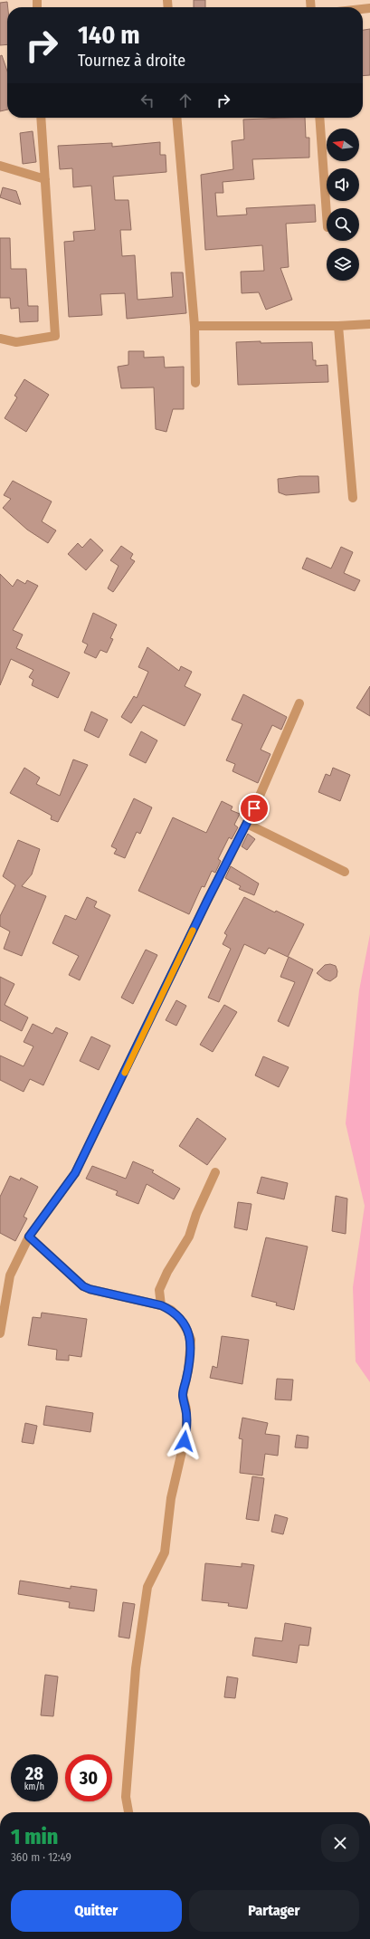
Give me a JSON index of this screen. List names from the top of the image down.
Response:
{
  "north": "left",
  "page": {
    "turn": ["140 m", "Tournez à droite"],
    "speed": "28 km/h",
    "limit": "30",
    "heading": ["1 min", "360 m · 12:49"],
    "buttons": ["Quitter", "Partager"]
  }
}
